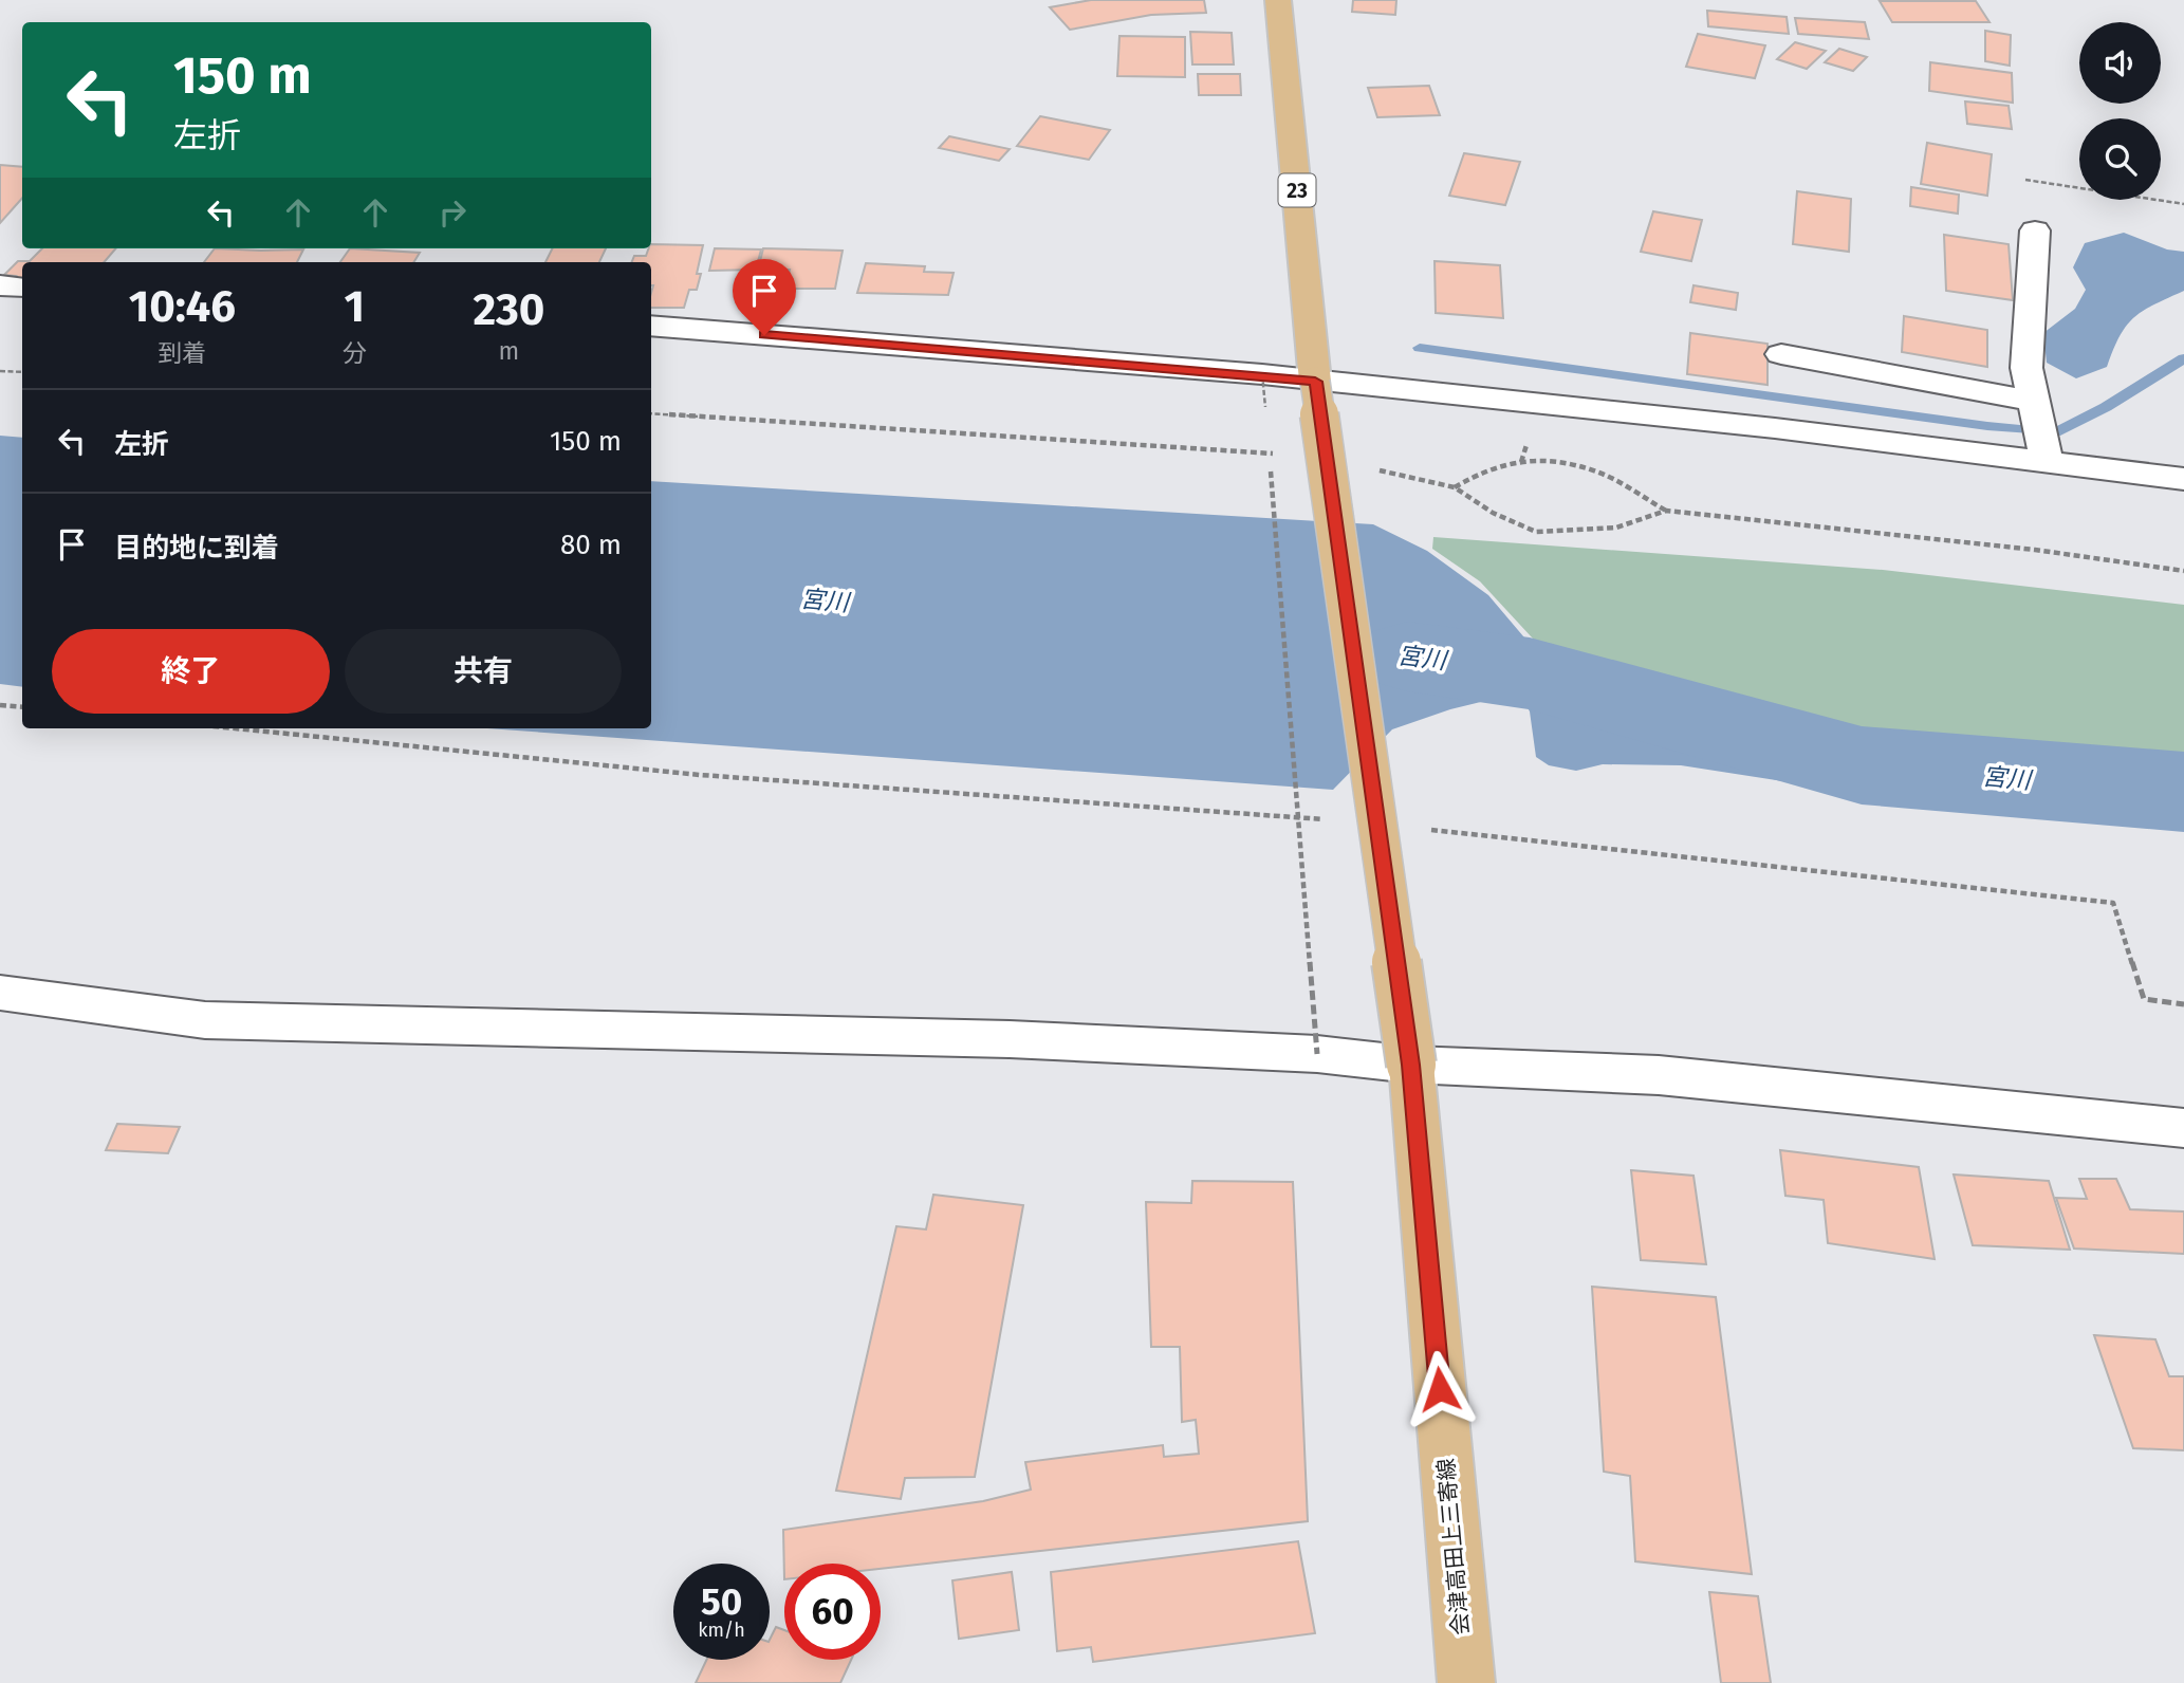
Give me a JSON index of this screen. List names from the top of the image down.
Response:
{
  "streets": {
    "main road": ["23", "会津高田上三寄線"]
  },
  "water": ["宮川"],
  "page": {
    "turn": ["150 m", "左折"],
    "eta": [
      "10:46",
      "到着",
      "1",
      "分",
      "230",
      "m"
    ],
    "list": [
      {
        "name": "左折",
        "value": "150 m"
      },
      {
        "name": "目的地に到着",
        "value": "80 m"
      }
    ],
    "buttons": ["終了", "共有"],
    "speed": "50 km/h",
    "limit": "60"
  }
}
